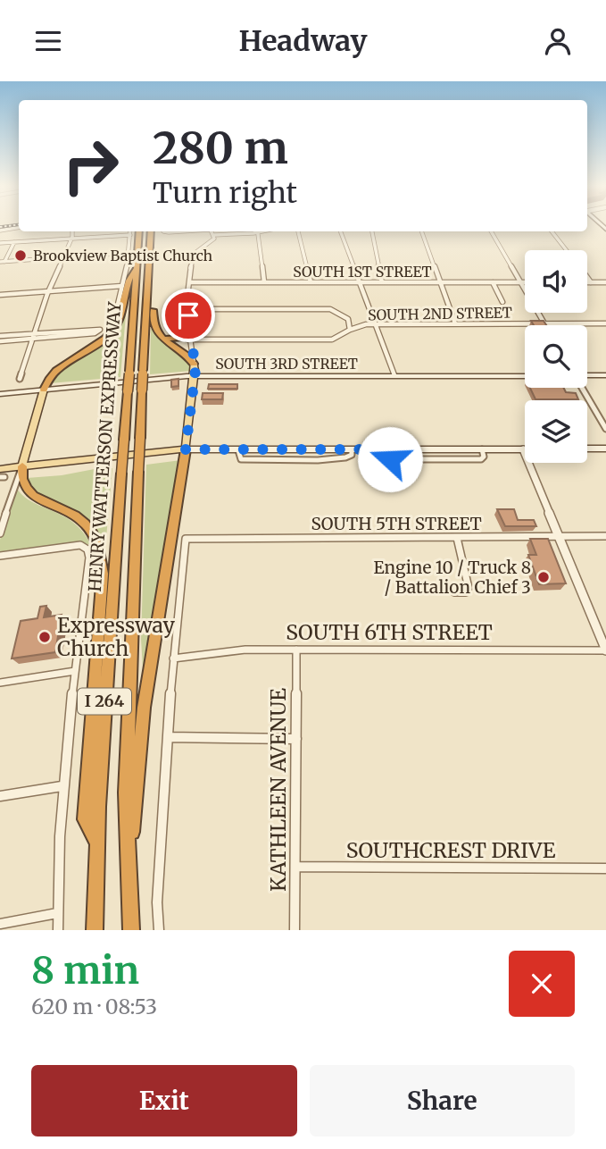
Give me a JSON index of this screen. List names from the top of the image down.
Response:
{
  "streets": {
    "highway": ["HENRY WATTERSON EXPRESSWAY", "I 264"],
    "main road": ["SOUTH 3RD STREET"],
    "street": [
      "SOUTH 1ST STREET",
      "SOUTH 2ND STREET",
      "SOUTH 5TH STREET",
      "SOUTH 6TH STREET",
      "KATHLEEN AVENUE",
      "SOUTHCREST DRIVE"
    ]
  },
  "crossings": [
    ["SOUTH 5TH STREET", "SOUTH 6TH STREET"],
    ["SOUTH 6TH STREET", "KATHLEEN AVENUE"],
    ["KATHLEEN AVENUE", "SOUTHCREST DRIVE"]
  ],
  "places": ["Brookview Baptist Church", "Engine 10 / Truck 8 / Battalion Chief 3", "Expressway Church"],
  "page": {
    "header": "Headway",
    "turn": ["280 m", "Turn right"],
    "heading": ["8 min", "620 m · 08:53"],
    "buttons": ["Exit", "Share"]
  }
}
